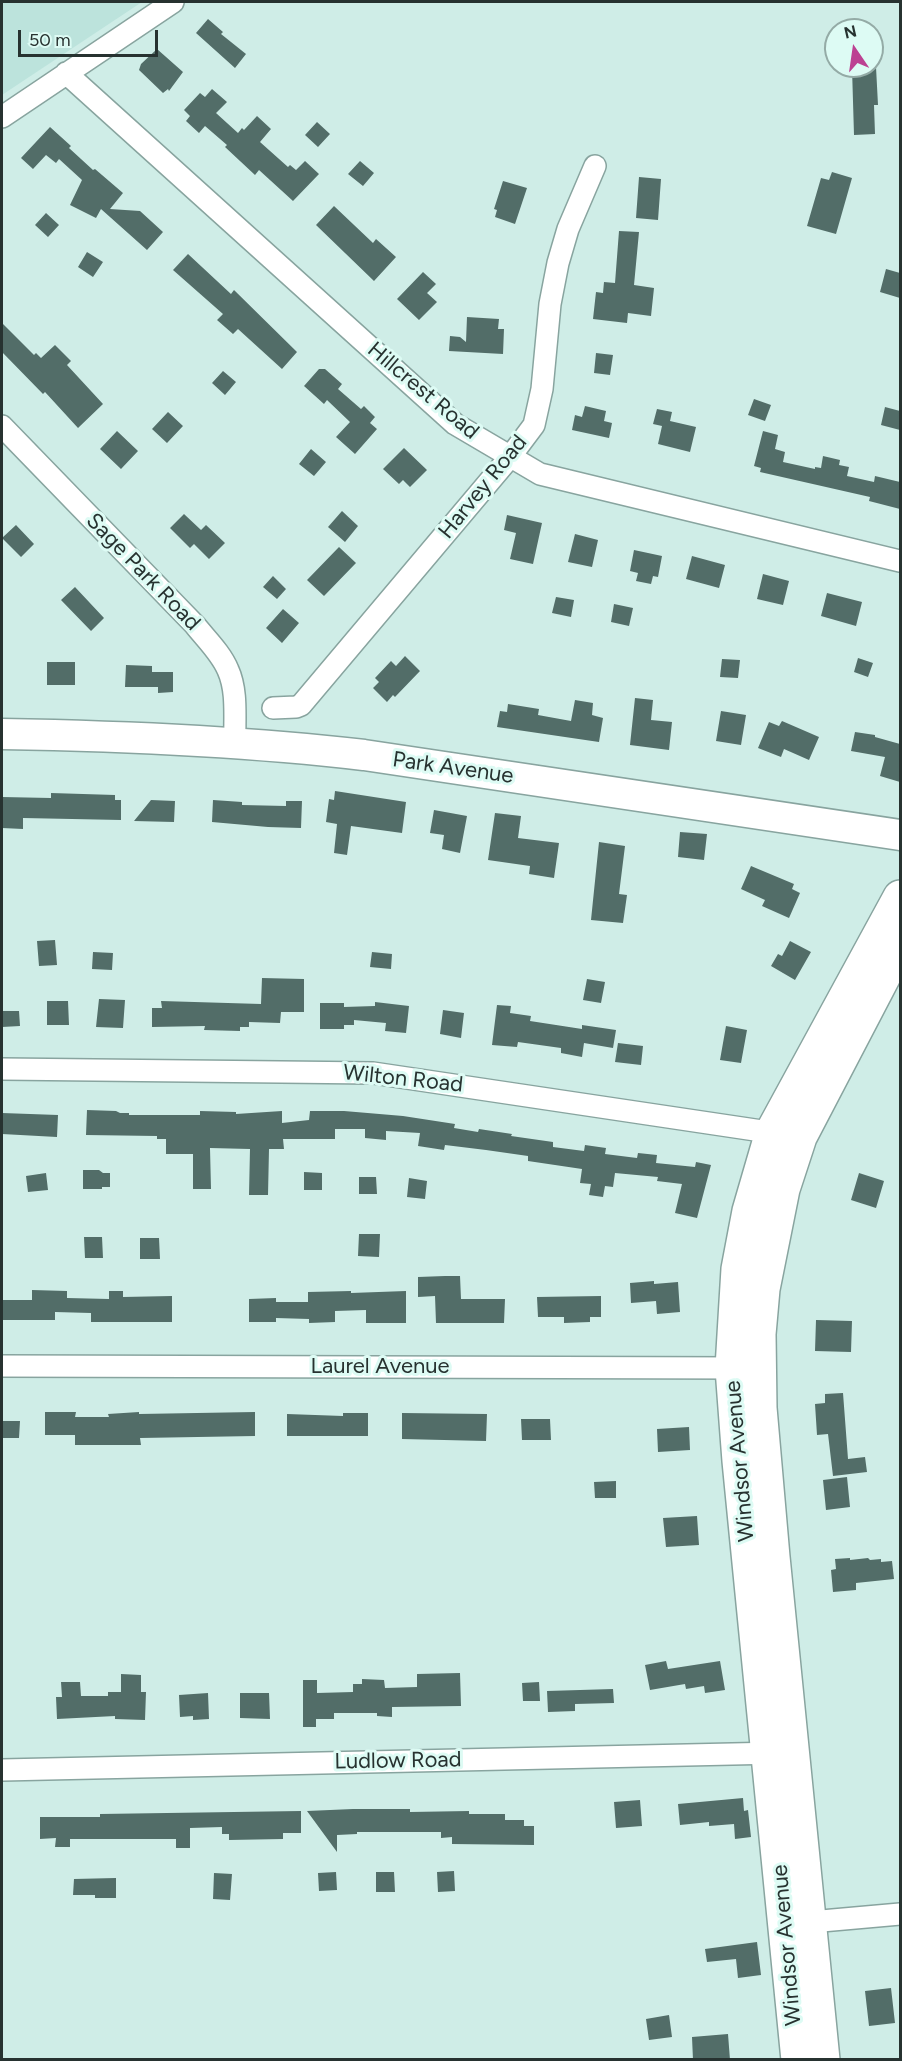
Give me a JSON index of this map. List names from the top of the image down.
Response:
{
  "streets": {
    "main road": ["Park Avenue", "Windsor Avenue"],
    "street": [
      "Hillcrest Road",
      "Harvey Road",
      "Sage Park Road",
      "Wilton Road",
      "Laurel Avenue",
      "Ludlow Road"
    ]
  },
  "crossings": [
    ["Hillcrest Road", "Harvey Road"],
    ["Sage Park Road", "Park Avenue"],
    ["Wilton Road", "Windsor Avenue"],
    ["Laurel Avenue", "Windsor Avenue"],
    ["Windsor Avenue", "Ludlow Road"]
  ],
  "scale_bar": "50 m",
  "north": "top"
}
